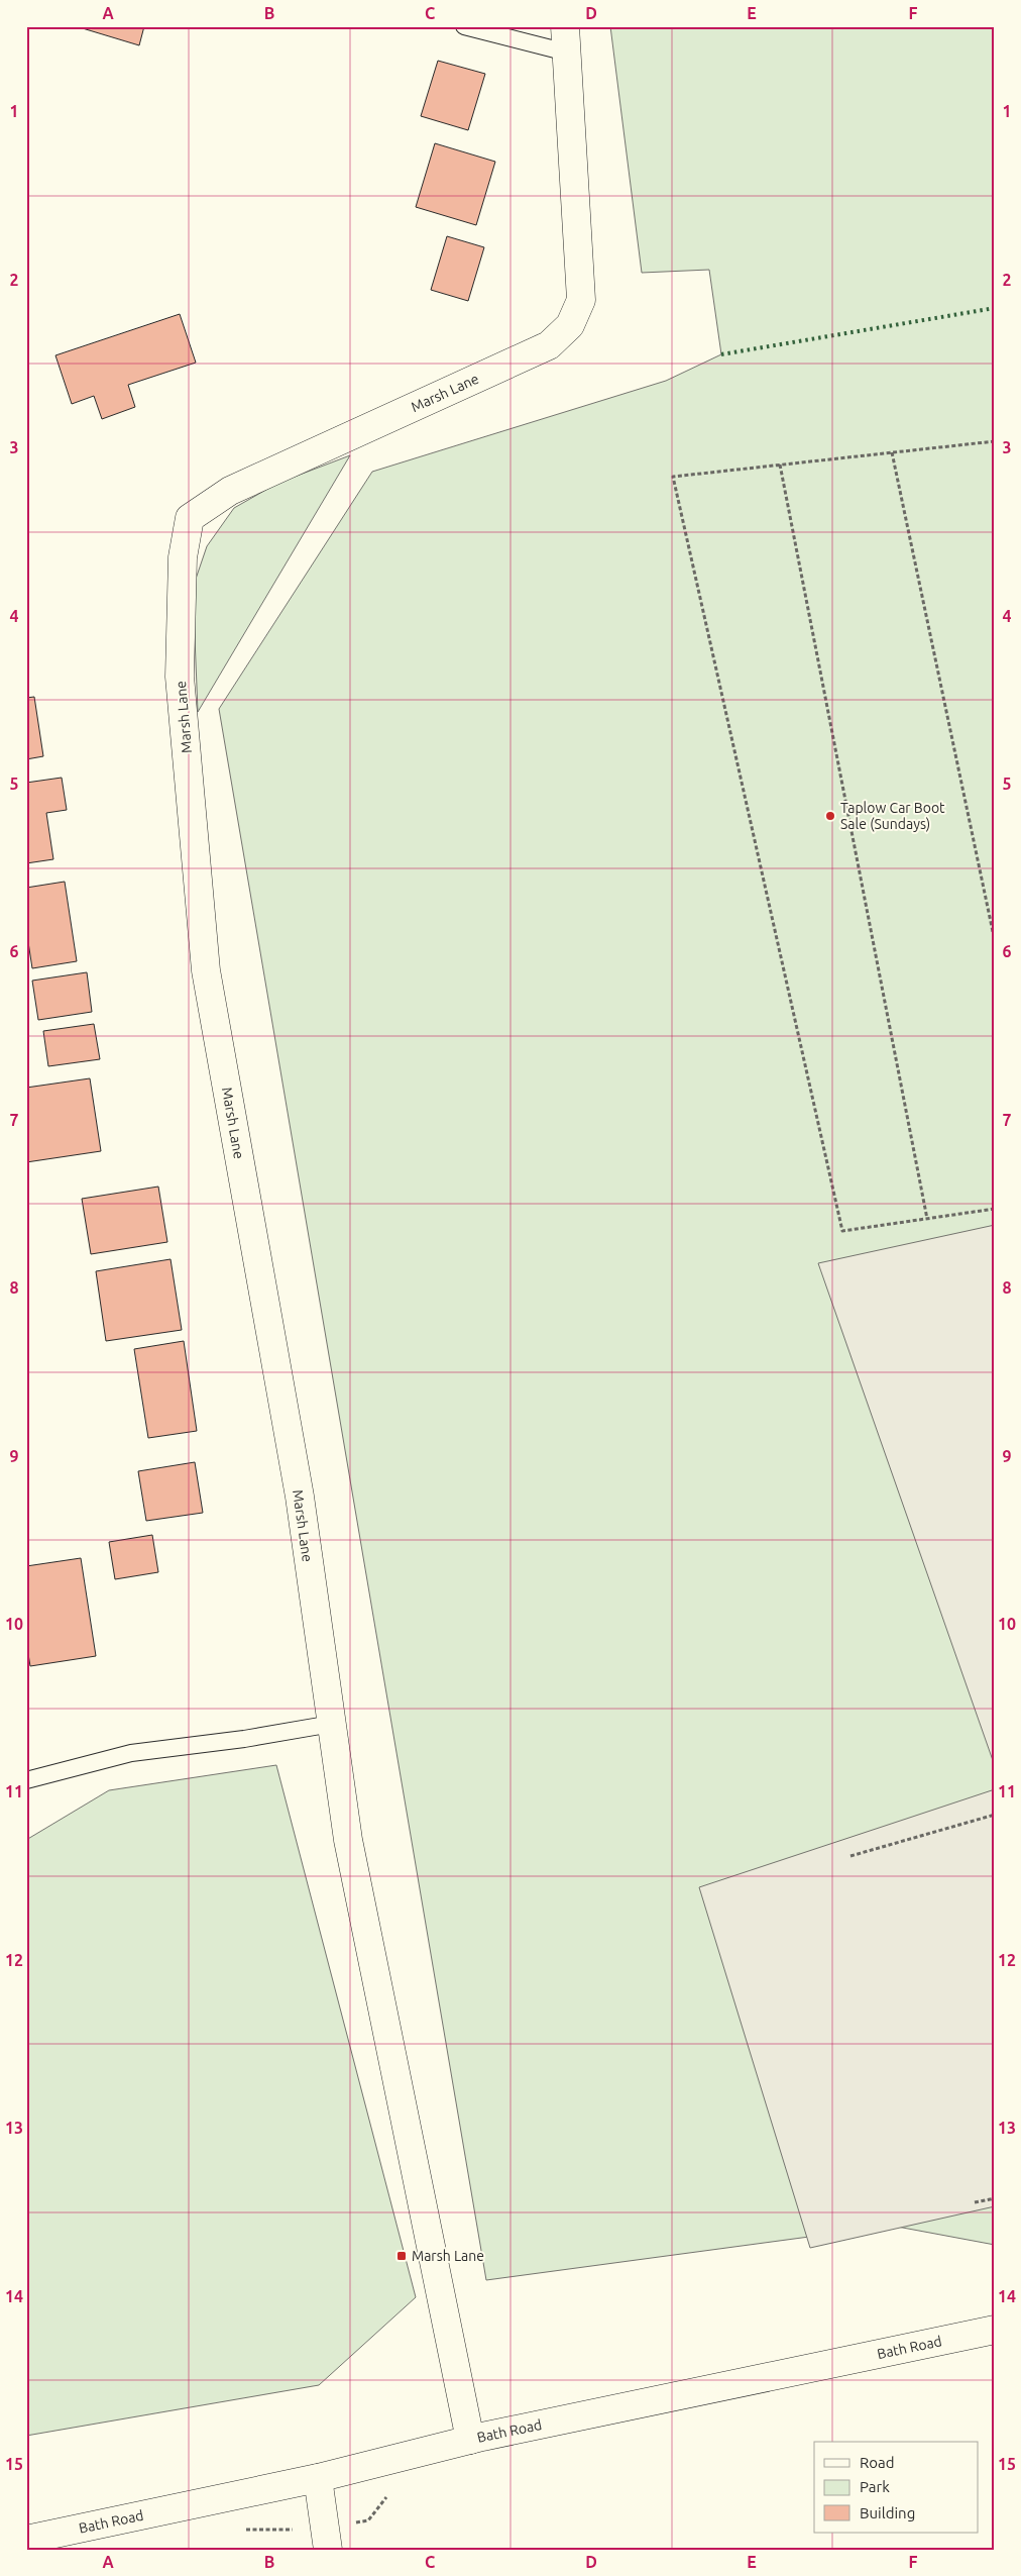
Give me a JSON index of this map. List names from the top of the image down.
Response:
{
  "streets": {
    "street": ["Marsh Lane", "Bath Road"]
  },
  "crossings": [
    ["Marsh Lane", "Bath Road"]
  ],
  "places": {
    "other": ["Taplow Car Boot Sale (Sundays)"],
    "transit": ["Marsh Lane"]
  },
  "legend": ["Road", "Park", "Building"],
  "grid": {
    "columns": [
      "A",
      "B",
      "C",
      "D",
      "E",
      "F"
    ],
    "rows": [
      "1",
      "2",
      "3",
      "4",
      "5",
      "6",
      "7",
      "8",
      "9",
      "10",
      "11",
      "12",
      "13",
      "14",
      "15"
    ]
  }
}
